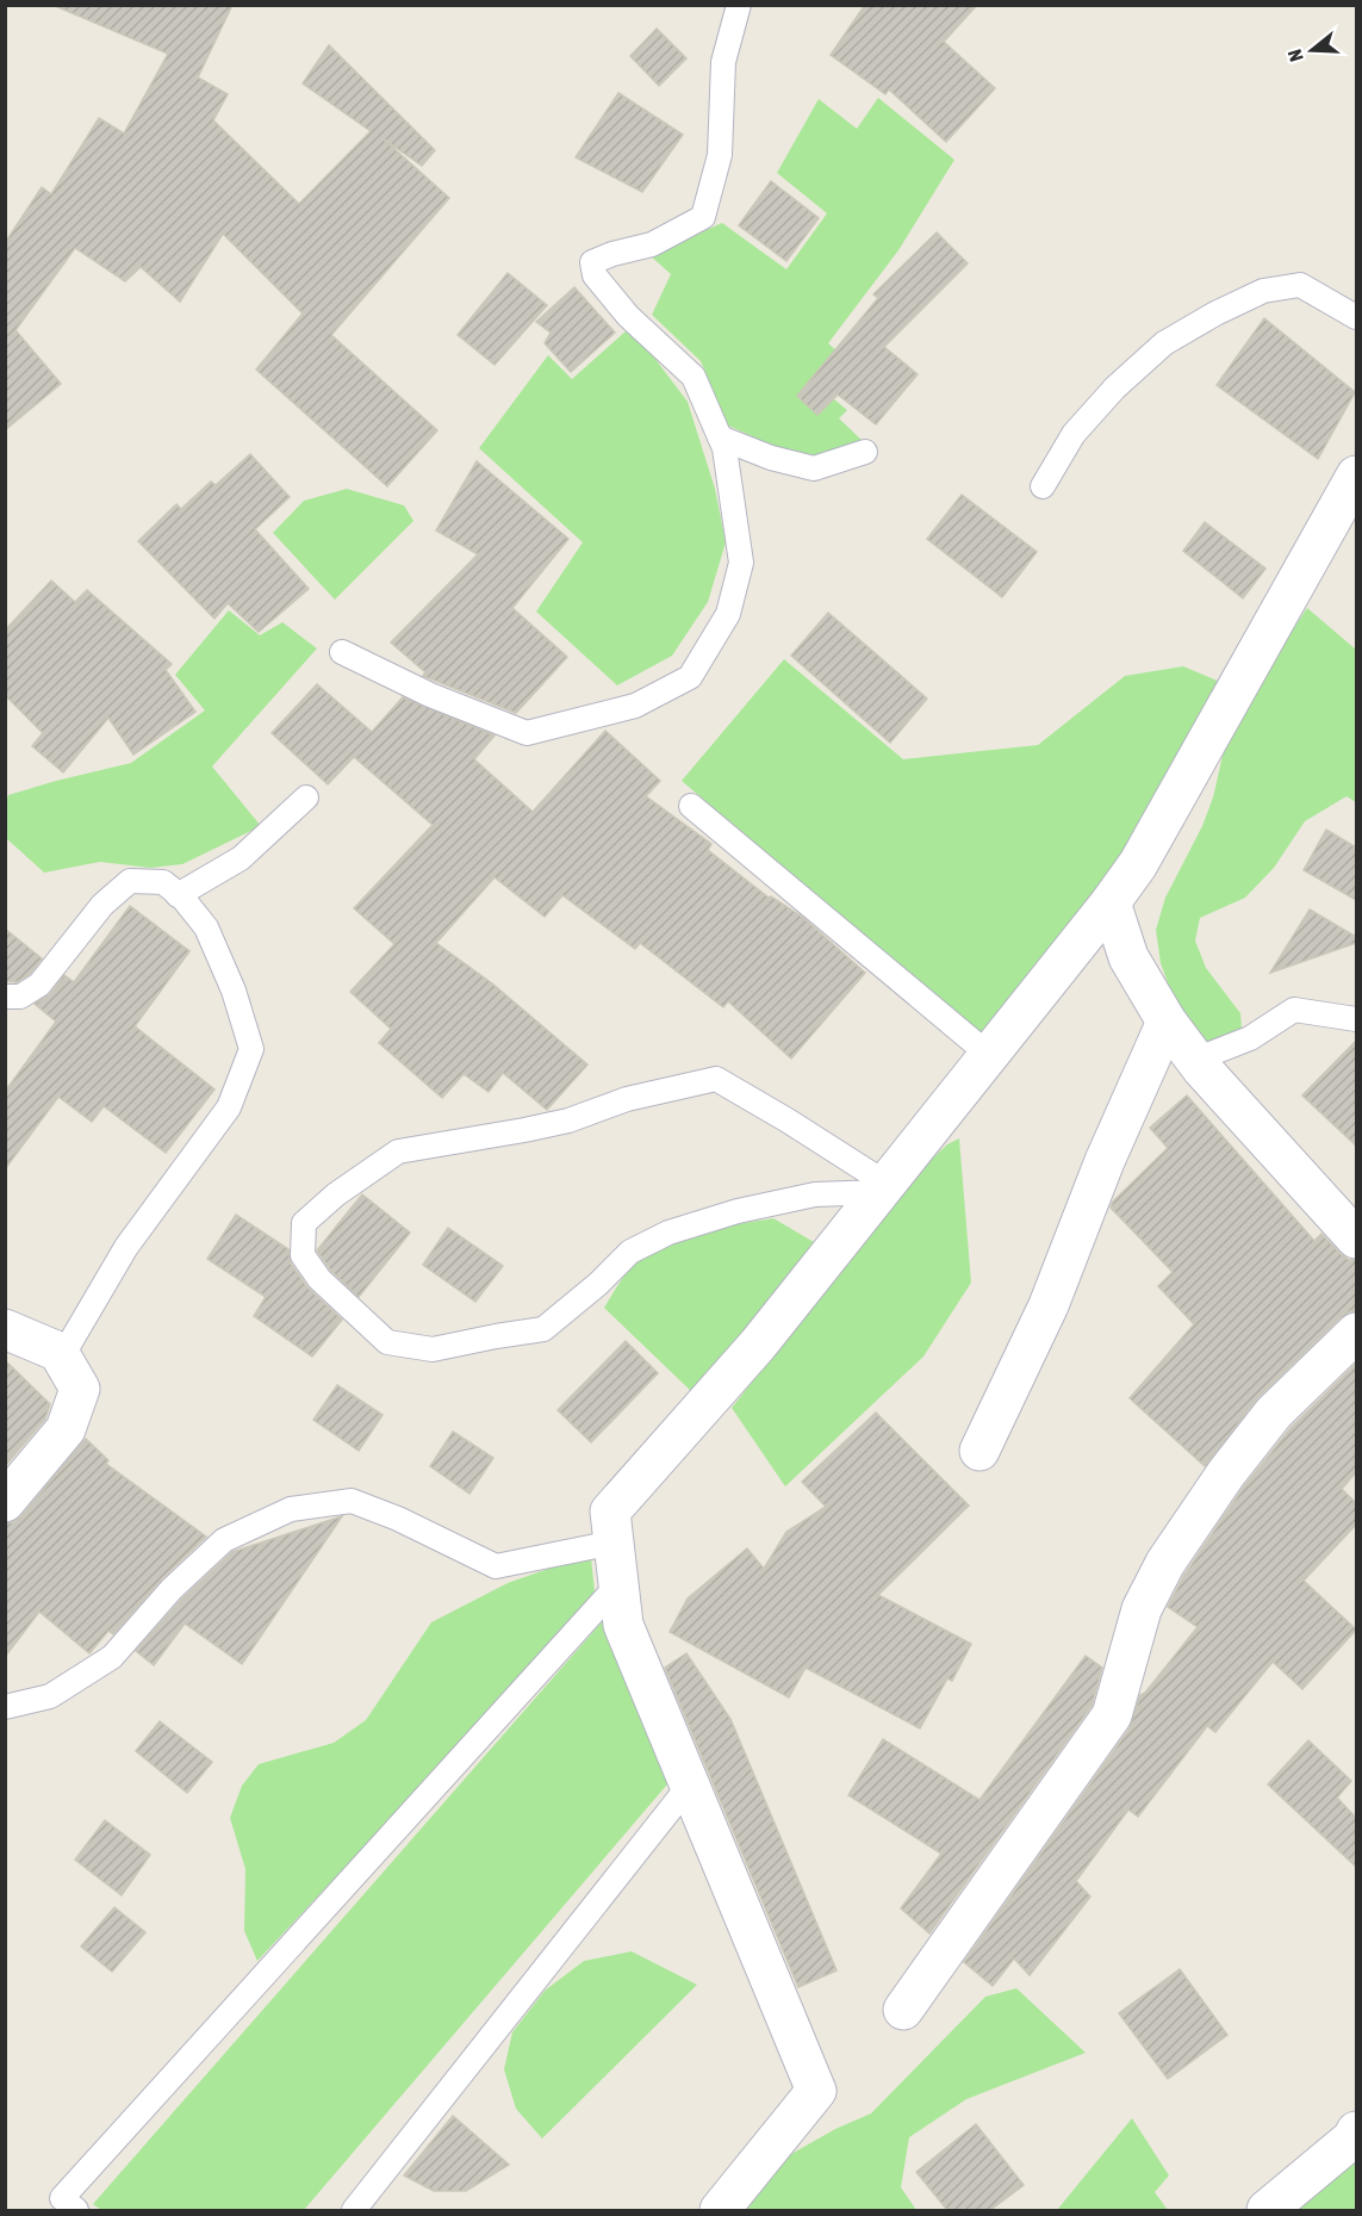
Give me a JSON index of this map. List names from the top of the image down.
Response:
{
  "north": "left"
}
